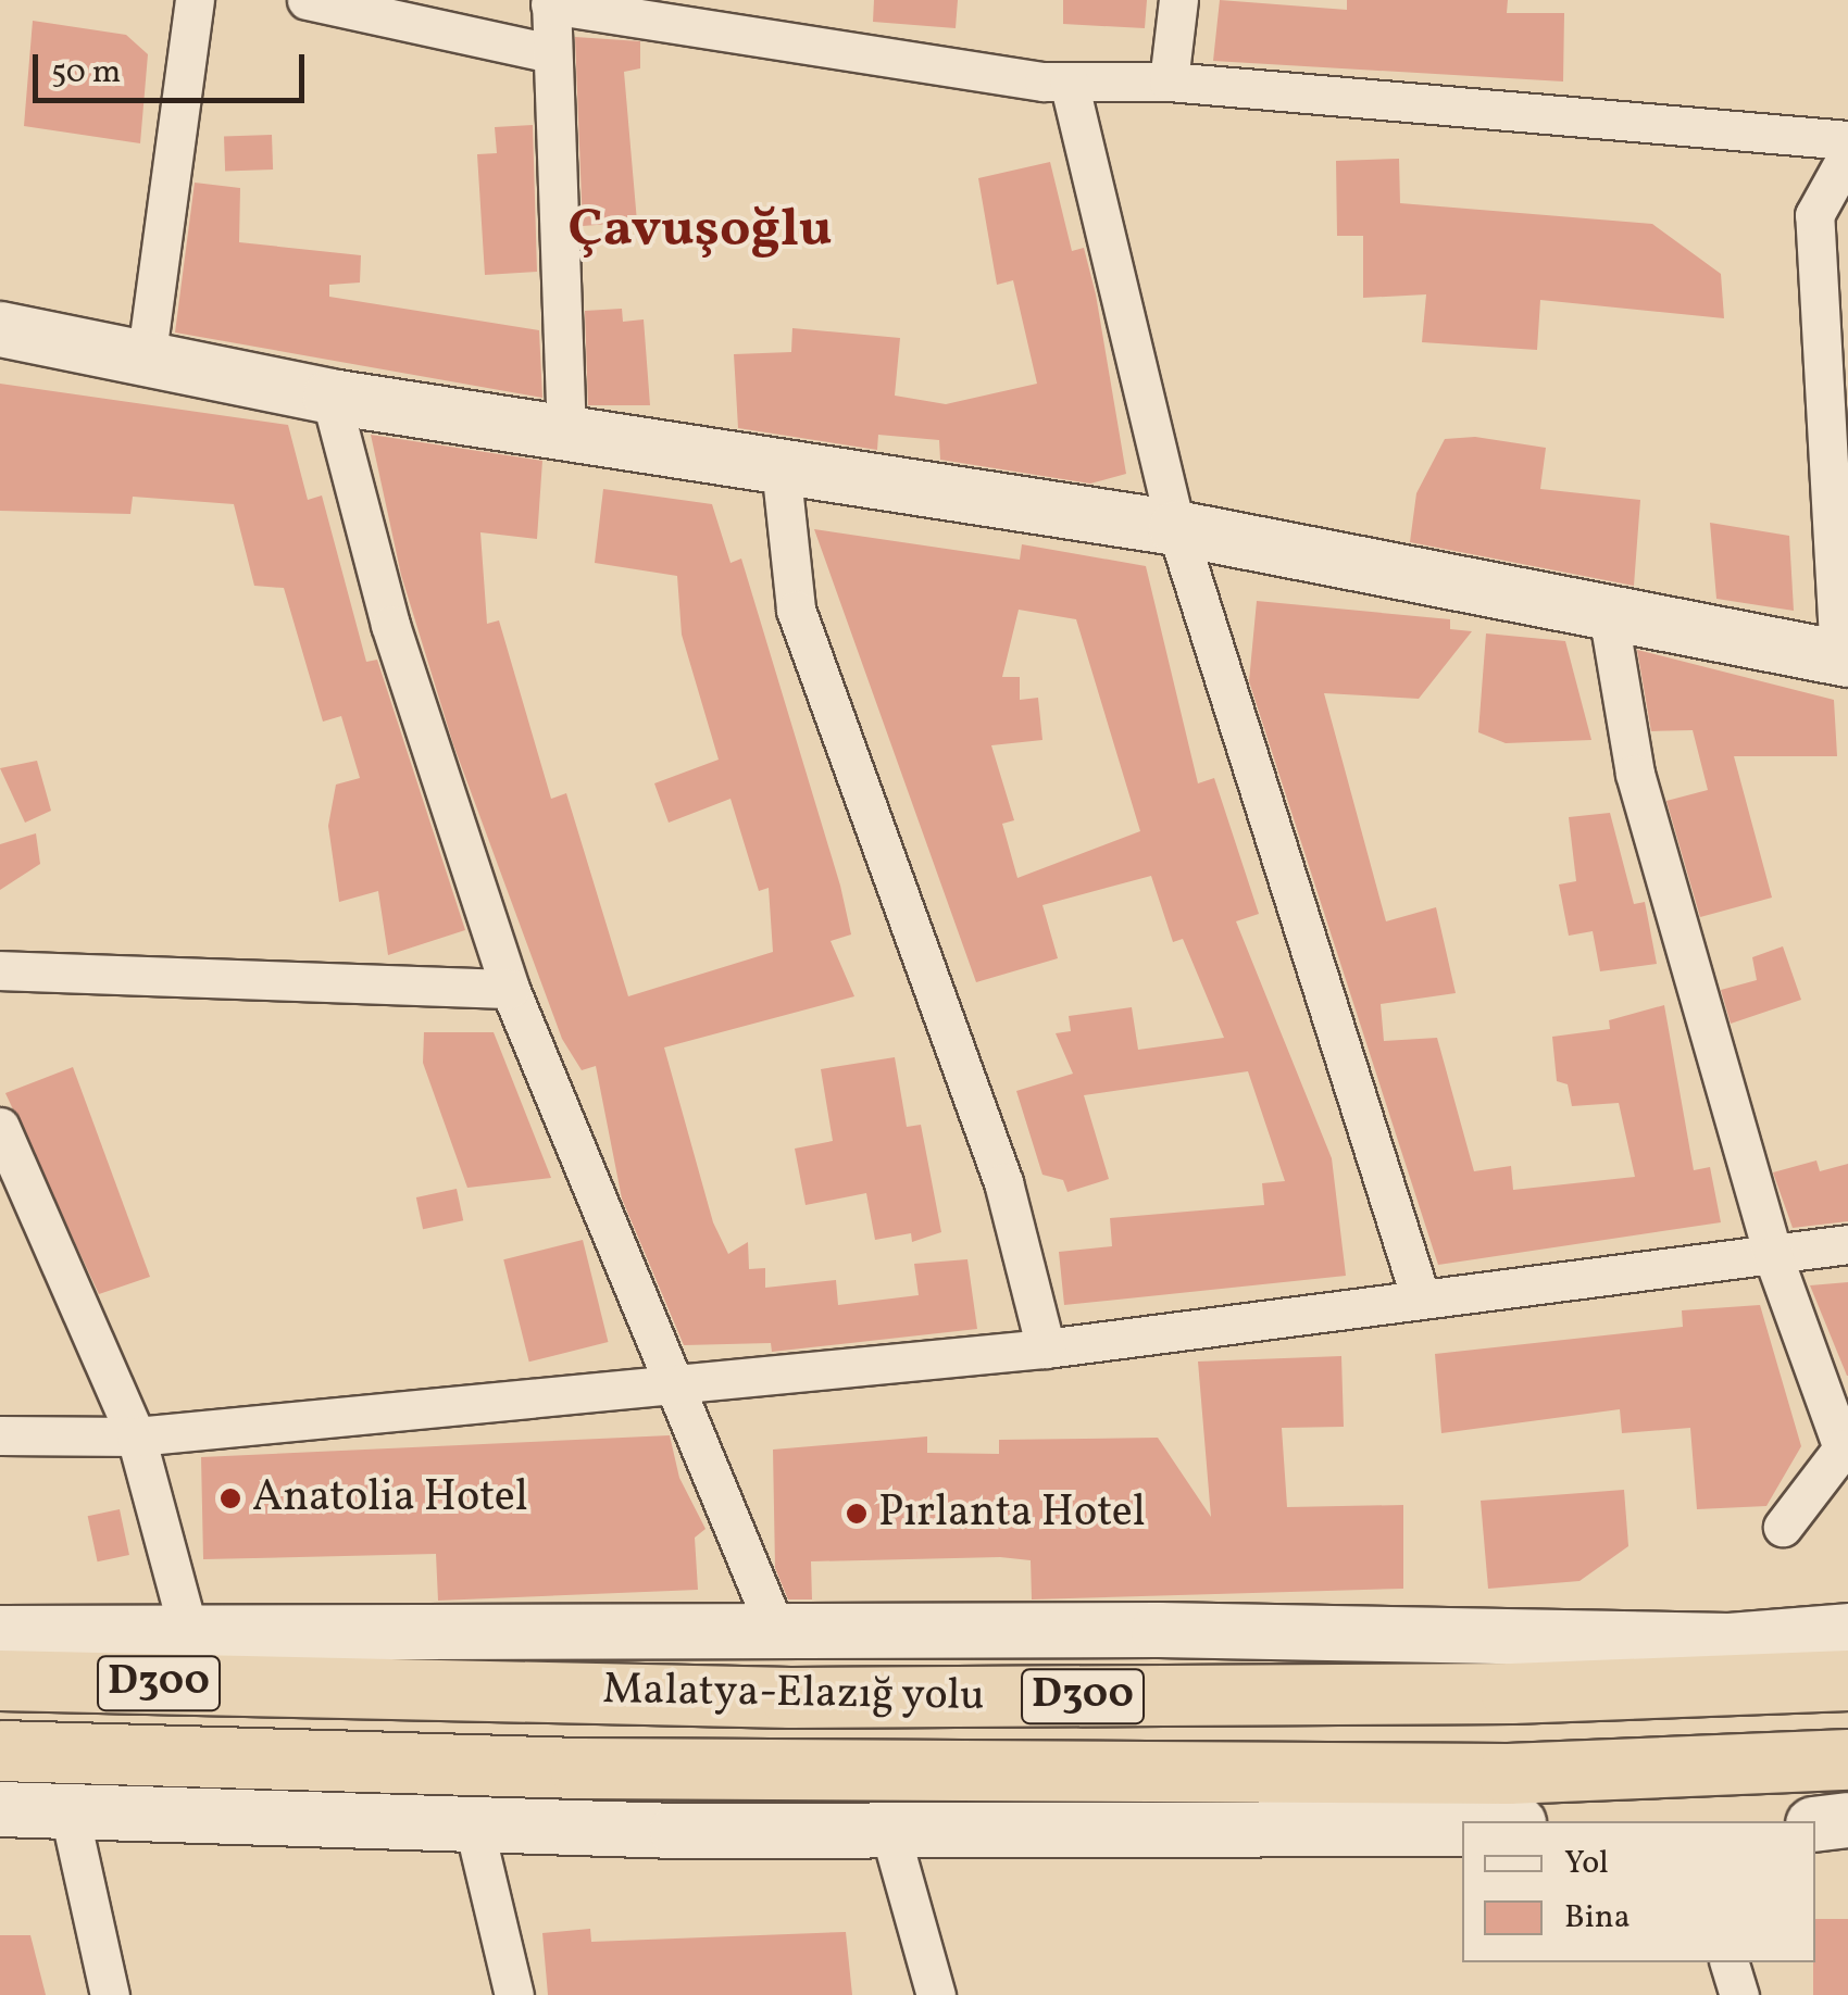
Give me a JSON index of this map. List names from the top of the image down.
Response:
{
  "streets": {
    "highway": ["D300", "Malatya-Elazığ yolu"]
  },
  "districts": ["Çavuşoğlu"],
  "places": ["Anatolia Hotel", "Pırlanta Hotel"],
  "legend": ["Yol", "Bina"],
  "scale_bar": "50 m"
}
